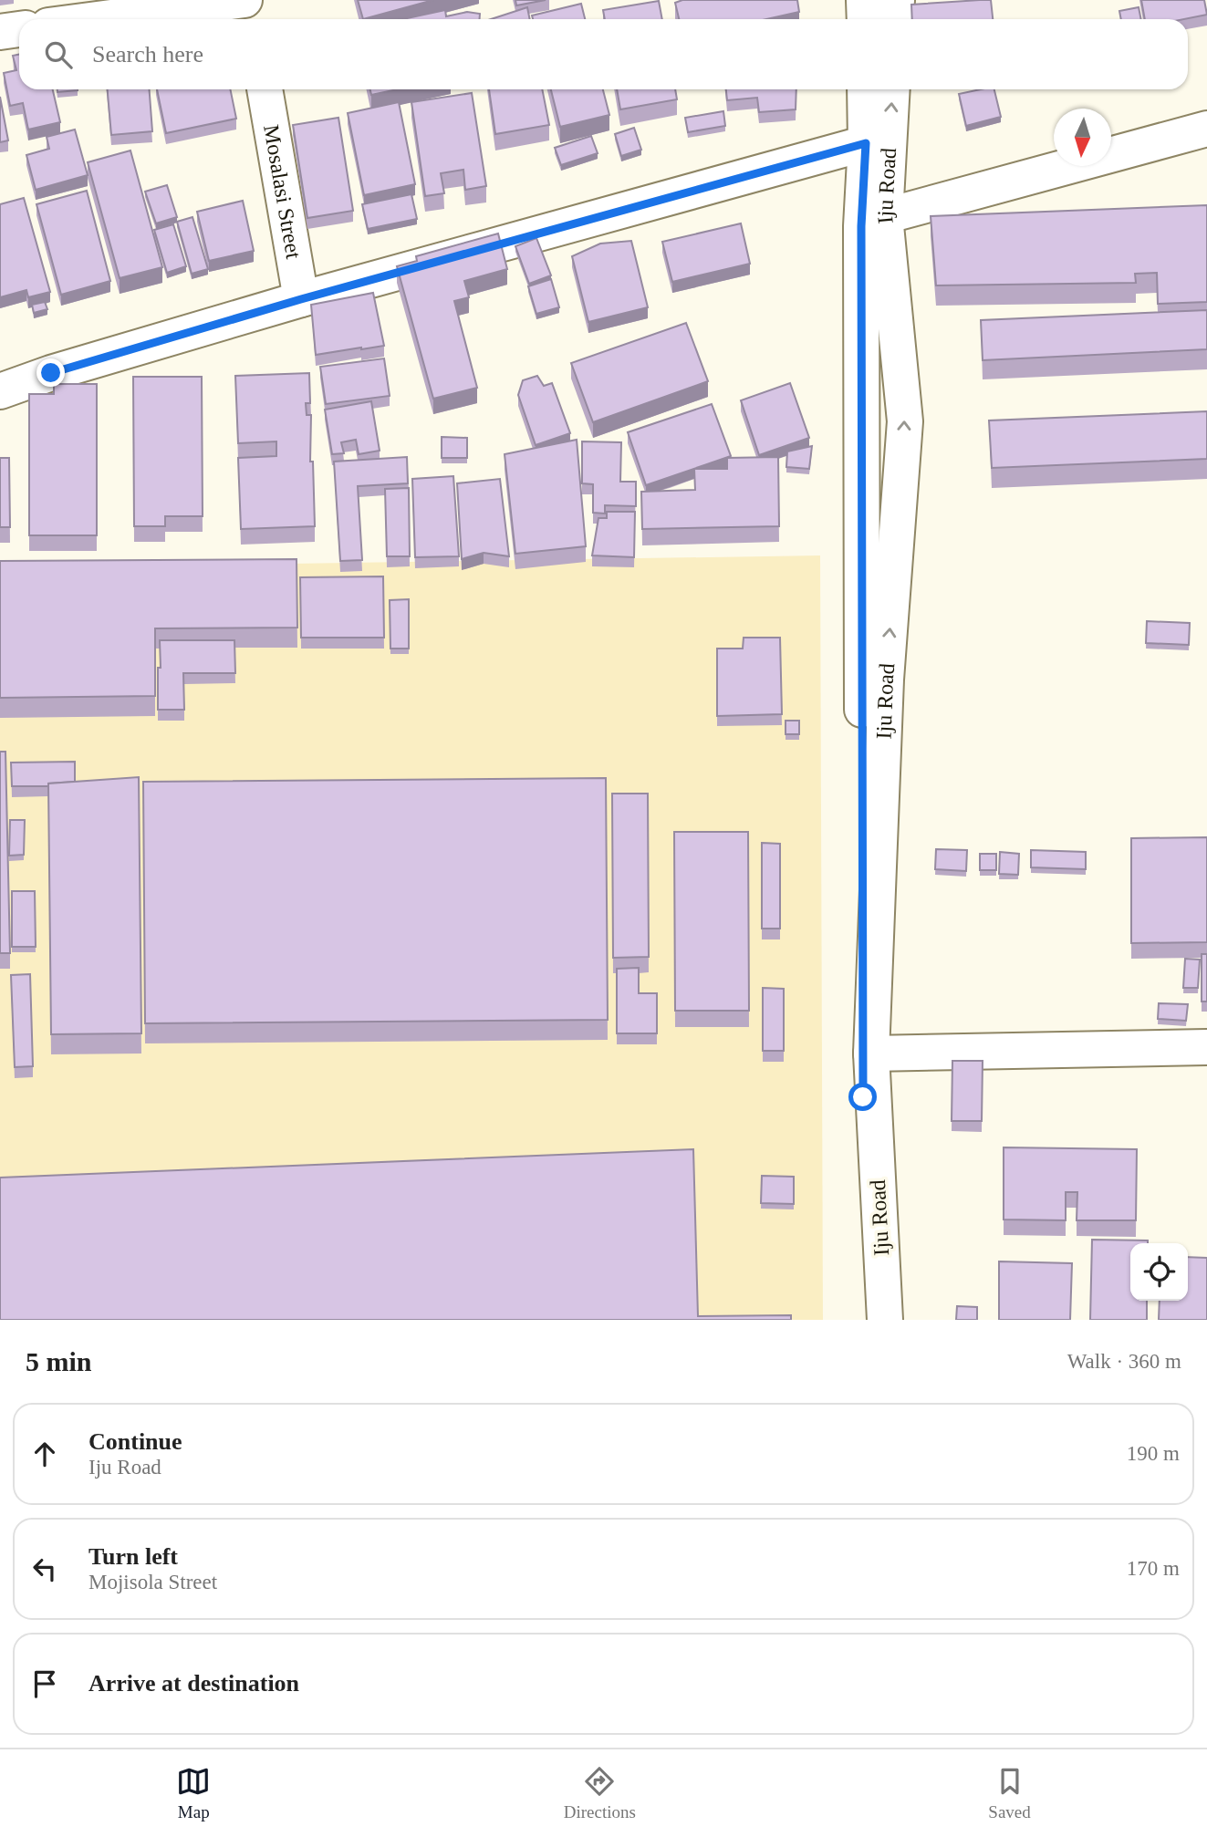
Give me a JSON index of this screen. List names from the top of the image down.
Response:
{
  "streets": {
    "main road": ["Iju Road", "Mosalasi Street"]
  },
  "north": "bottom",
  "page": {
    "search": "Search here",
    "heading": ["5 min", "Walk · 360 m"],
    "list": [
      ["Continue", "Iju Road", "190 m"],
      ["Turn left", "Mojisola Street", "170 m"],
      "Arrive at destination"
    ],
    "nav": ["Map", "Directions", "Saved"]
  }
}
